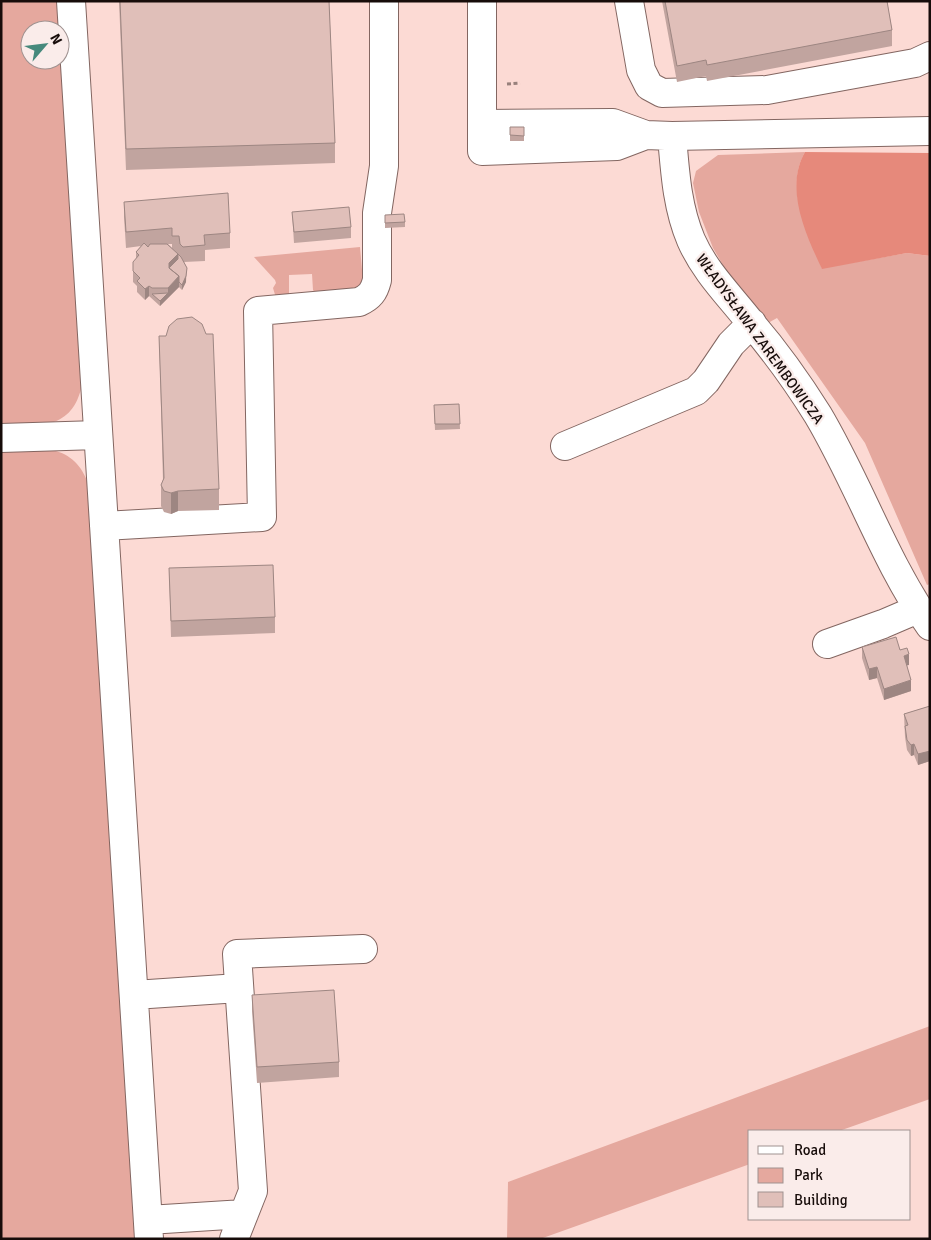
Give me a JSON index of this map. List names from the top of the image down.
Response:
{
  "streets": {
    "street": ["WŁADYSŁAWA ZAREMBOWICZA"]
  },
  "legend": ["Road", "Park", "Building"],
  "north": "top right"
}
